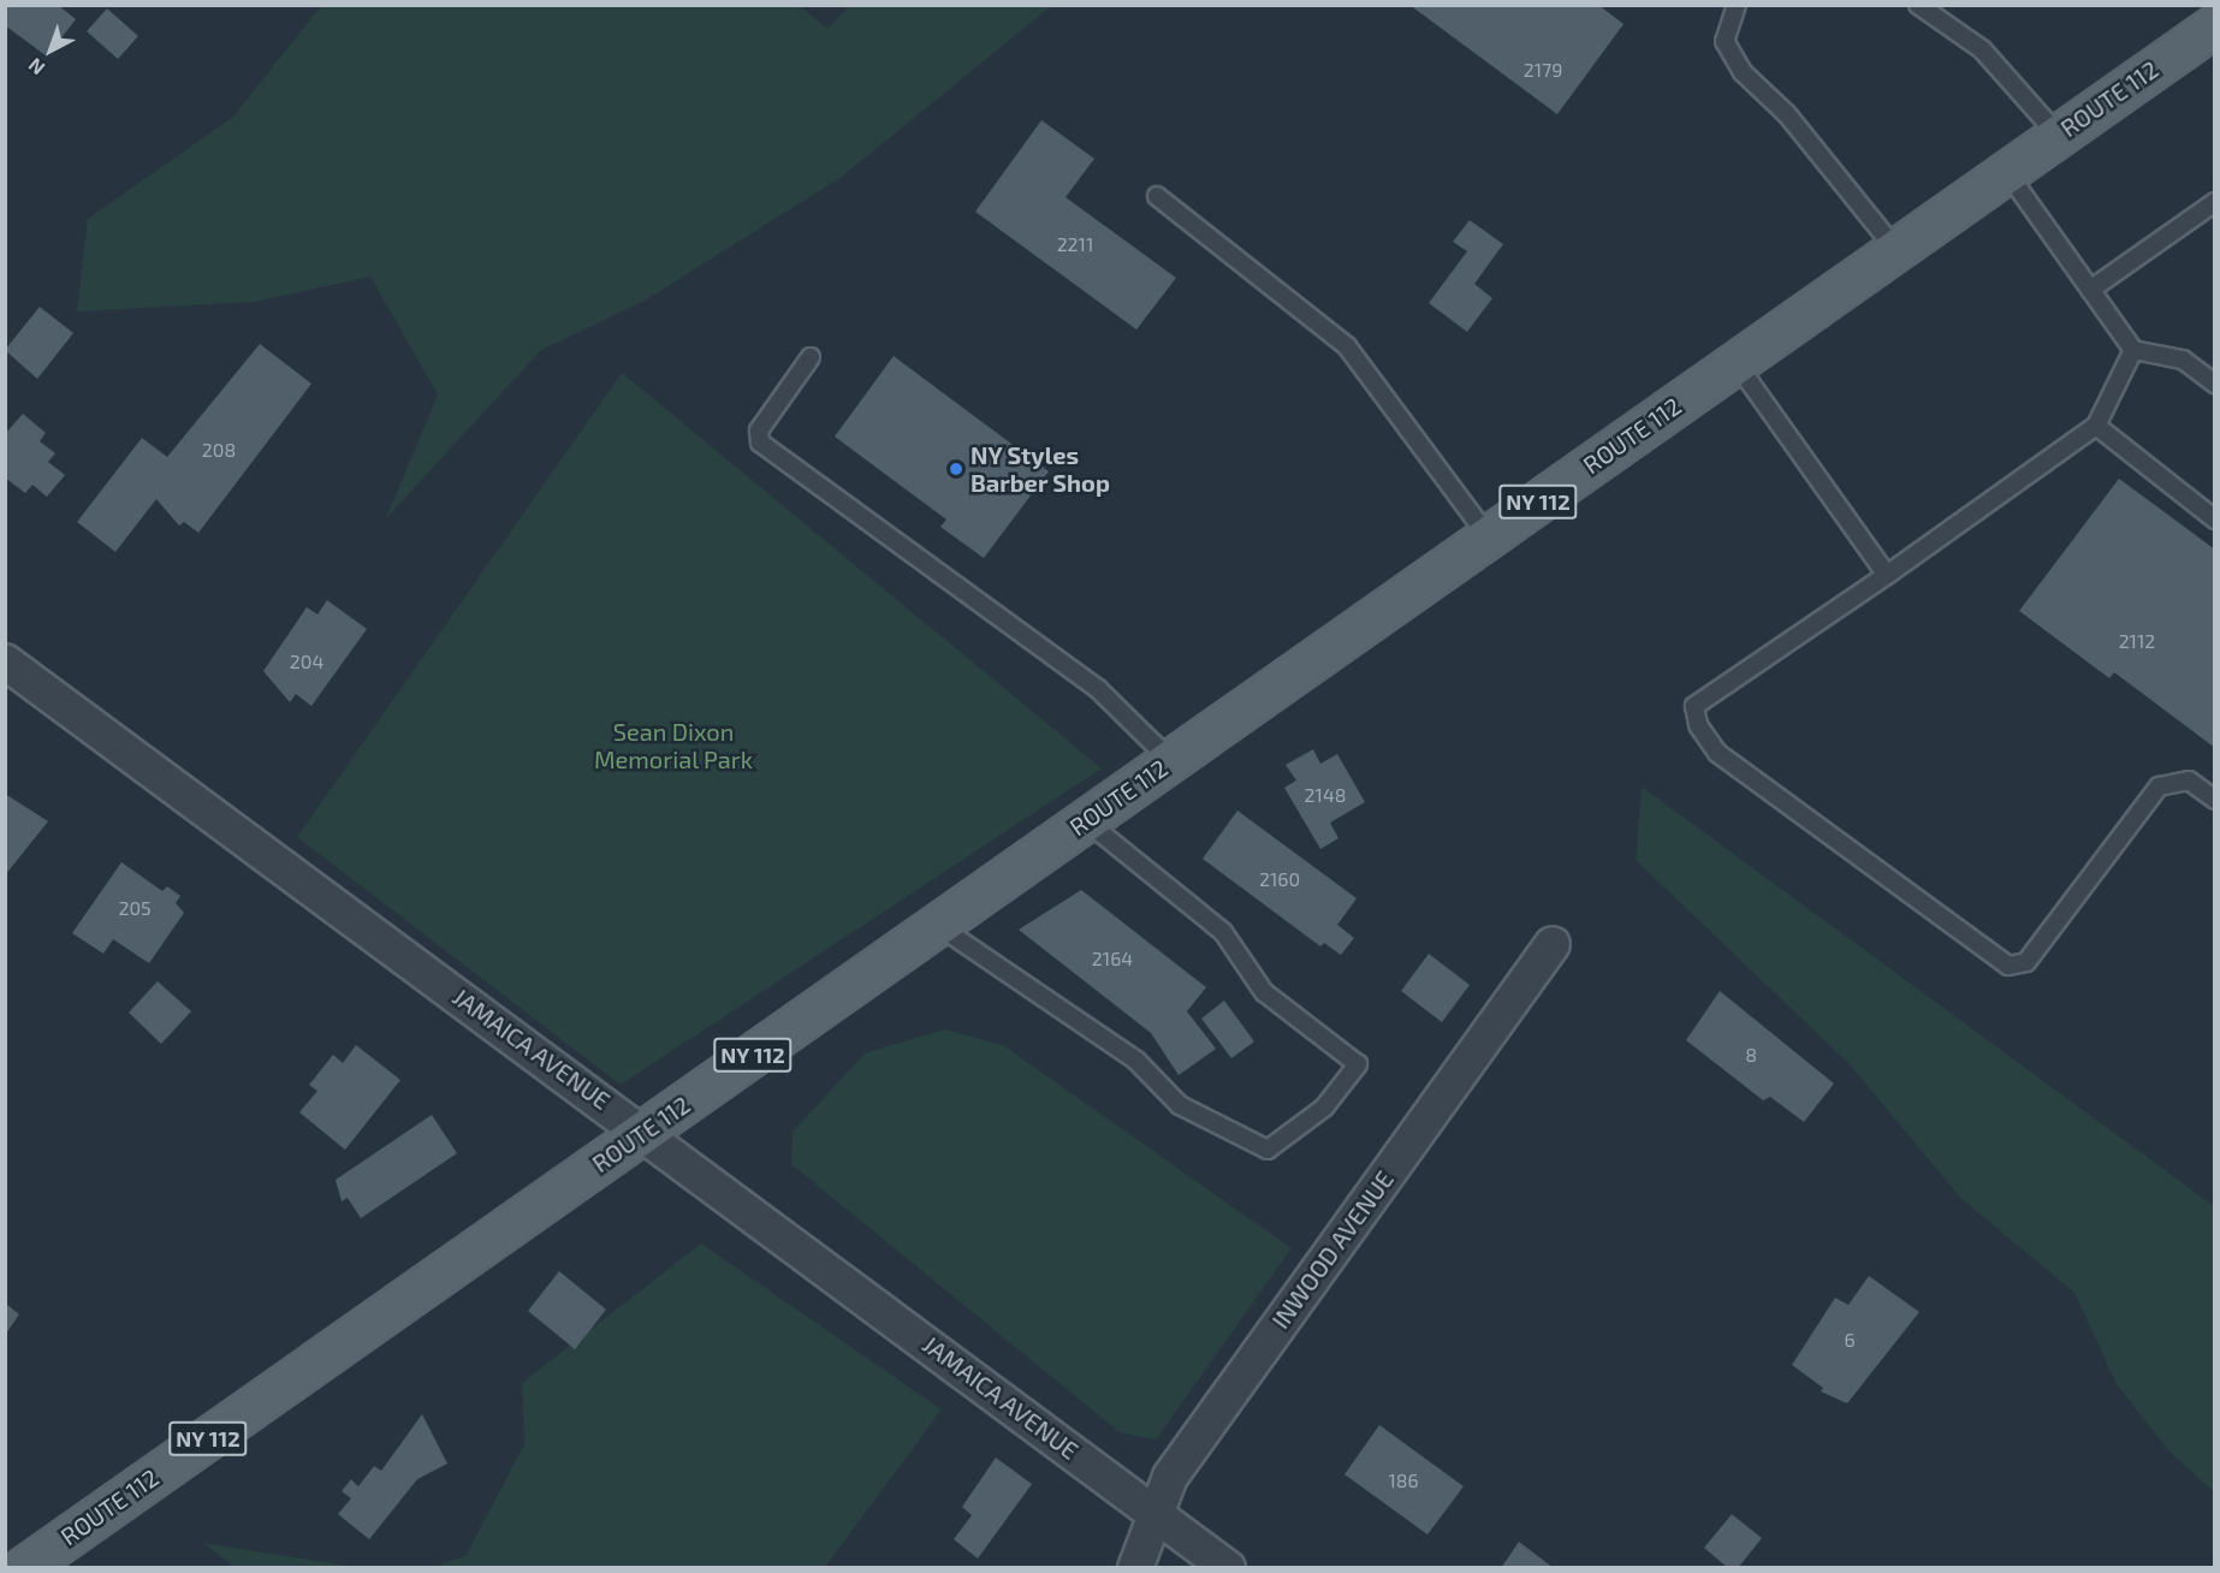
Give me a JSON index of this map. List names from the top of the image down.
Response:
{
  "streets": {
    "main road": ["ROUTE 112", "NY 112"],
    "street": ["JAMAICA AVENUE", "INWOOD AVENUE"]
  },
  "crossings": [
    ["ROUTE 112", "JAMAICA AVENUE"],
    ["JAMAICA AVENUE", "INWOOD AVENUE"]
  ],
  "parks": ["Sean Dixon Memorial Park"],
  "places": ["NY Styles Barber Shop"],
  "house_numbers": [
    "2179",
    "2211",
    "208",
    "2112",
    "204",
    "2148",
    "2160",
    "205",
    "2164",
    "8",
    "6",
    "186"
  ],
  "north": "bottom left"
}
